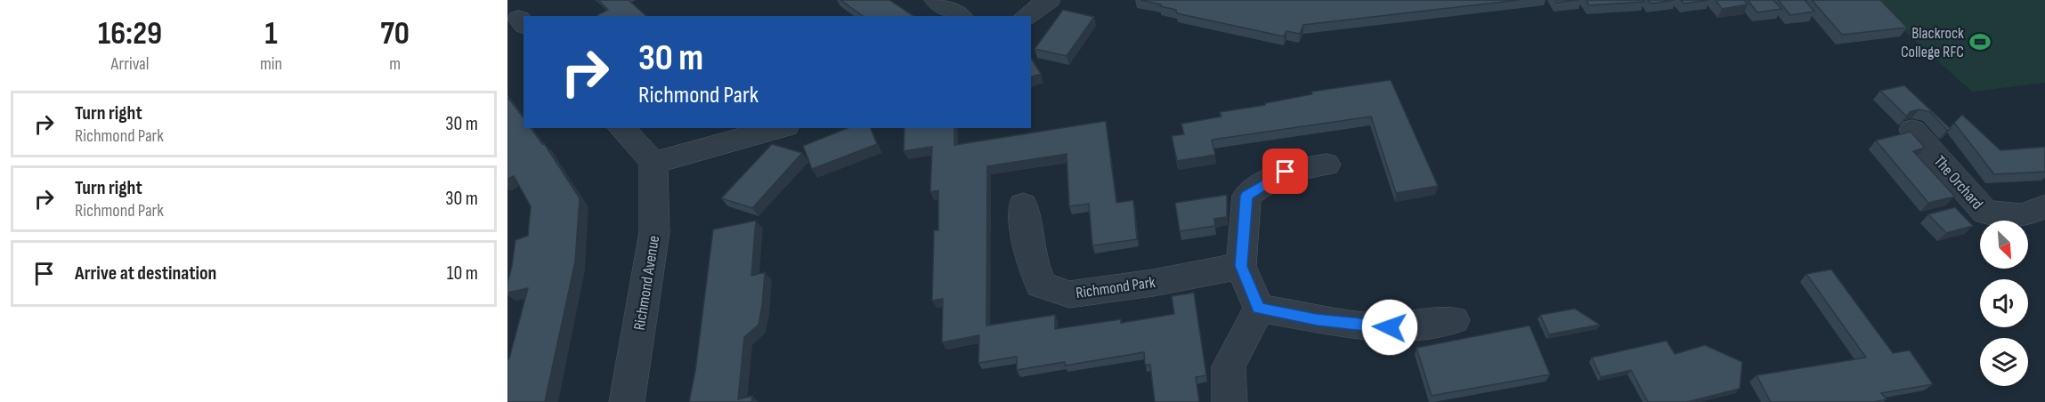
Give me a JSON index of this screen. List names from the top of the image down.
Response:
{
  "streets": {
    "street": ["The Orchard", "Richmond Avenue", "Richmond Park"]
  },
  "places": {
    "sports": ["Blackrock College RFC"]
  },
  "north": "bottom right",
  "page": {
    "eta": [
      "16:29",
      "Arrival",
      "1",
      "min",
      "70",
      "m"
    ],
    "turn": ["30 m", "Richmond Park"],
    "list": [
      {
        "name": "Turn right",
        "note": "Richmond Park",
        "value": "30 m"
      },
      {
        "name": "Turn right",
        "note": "Richmond Park",
        "value": "30 m"
      },
      {
        "name": "Arrive at destination",
        "value": "10 m"
      }
    ]
  }
}
